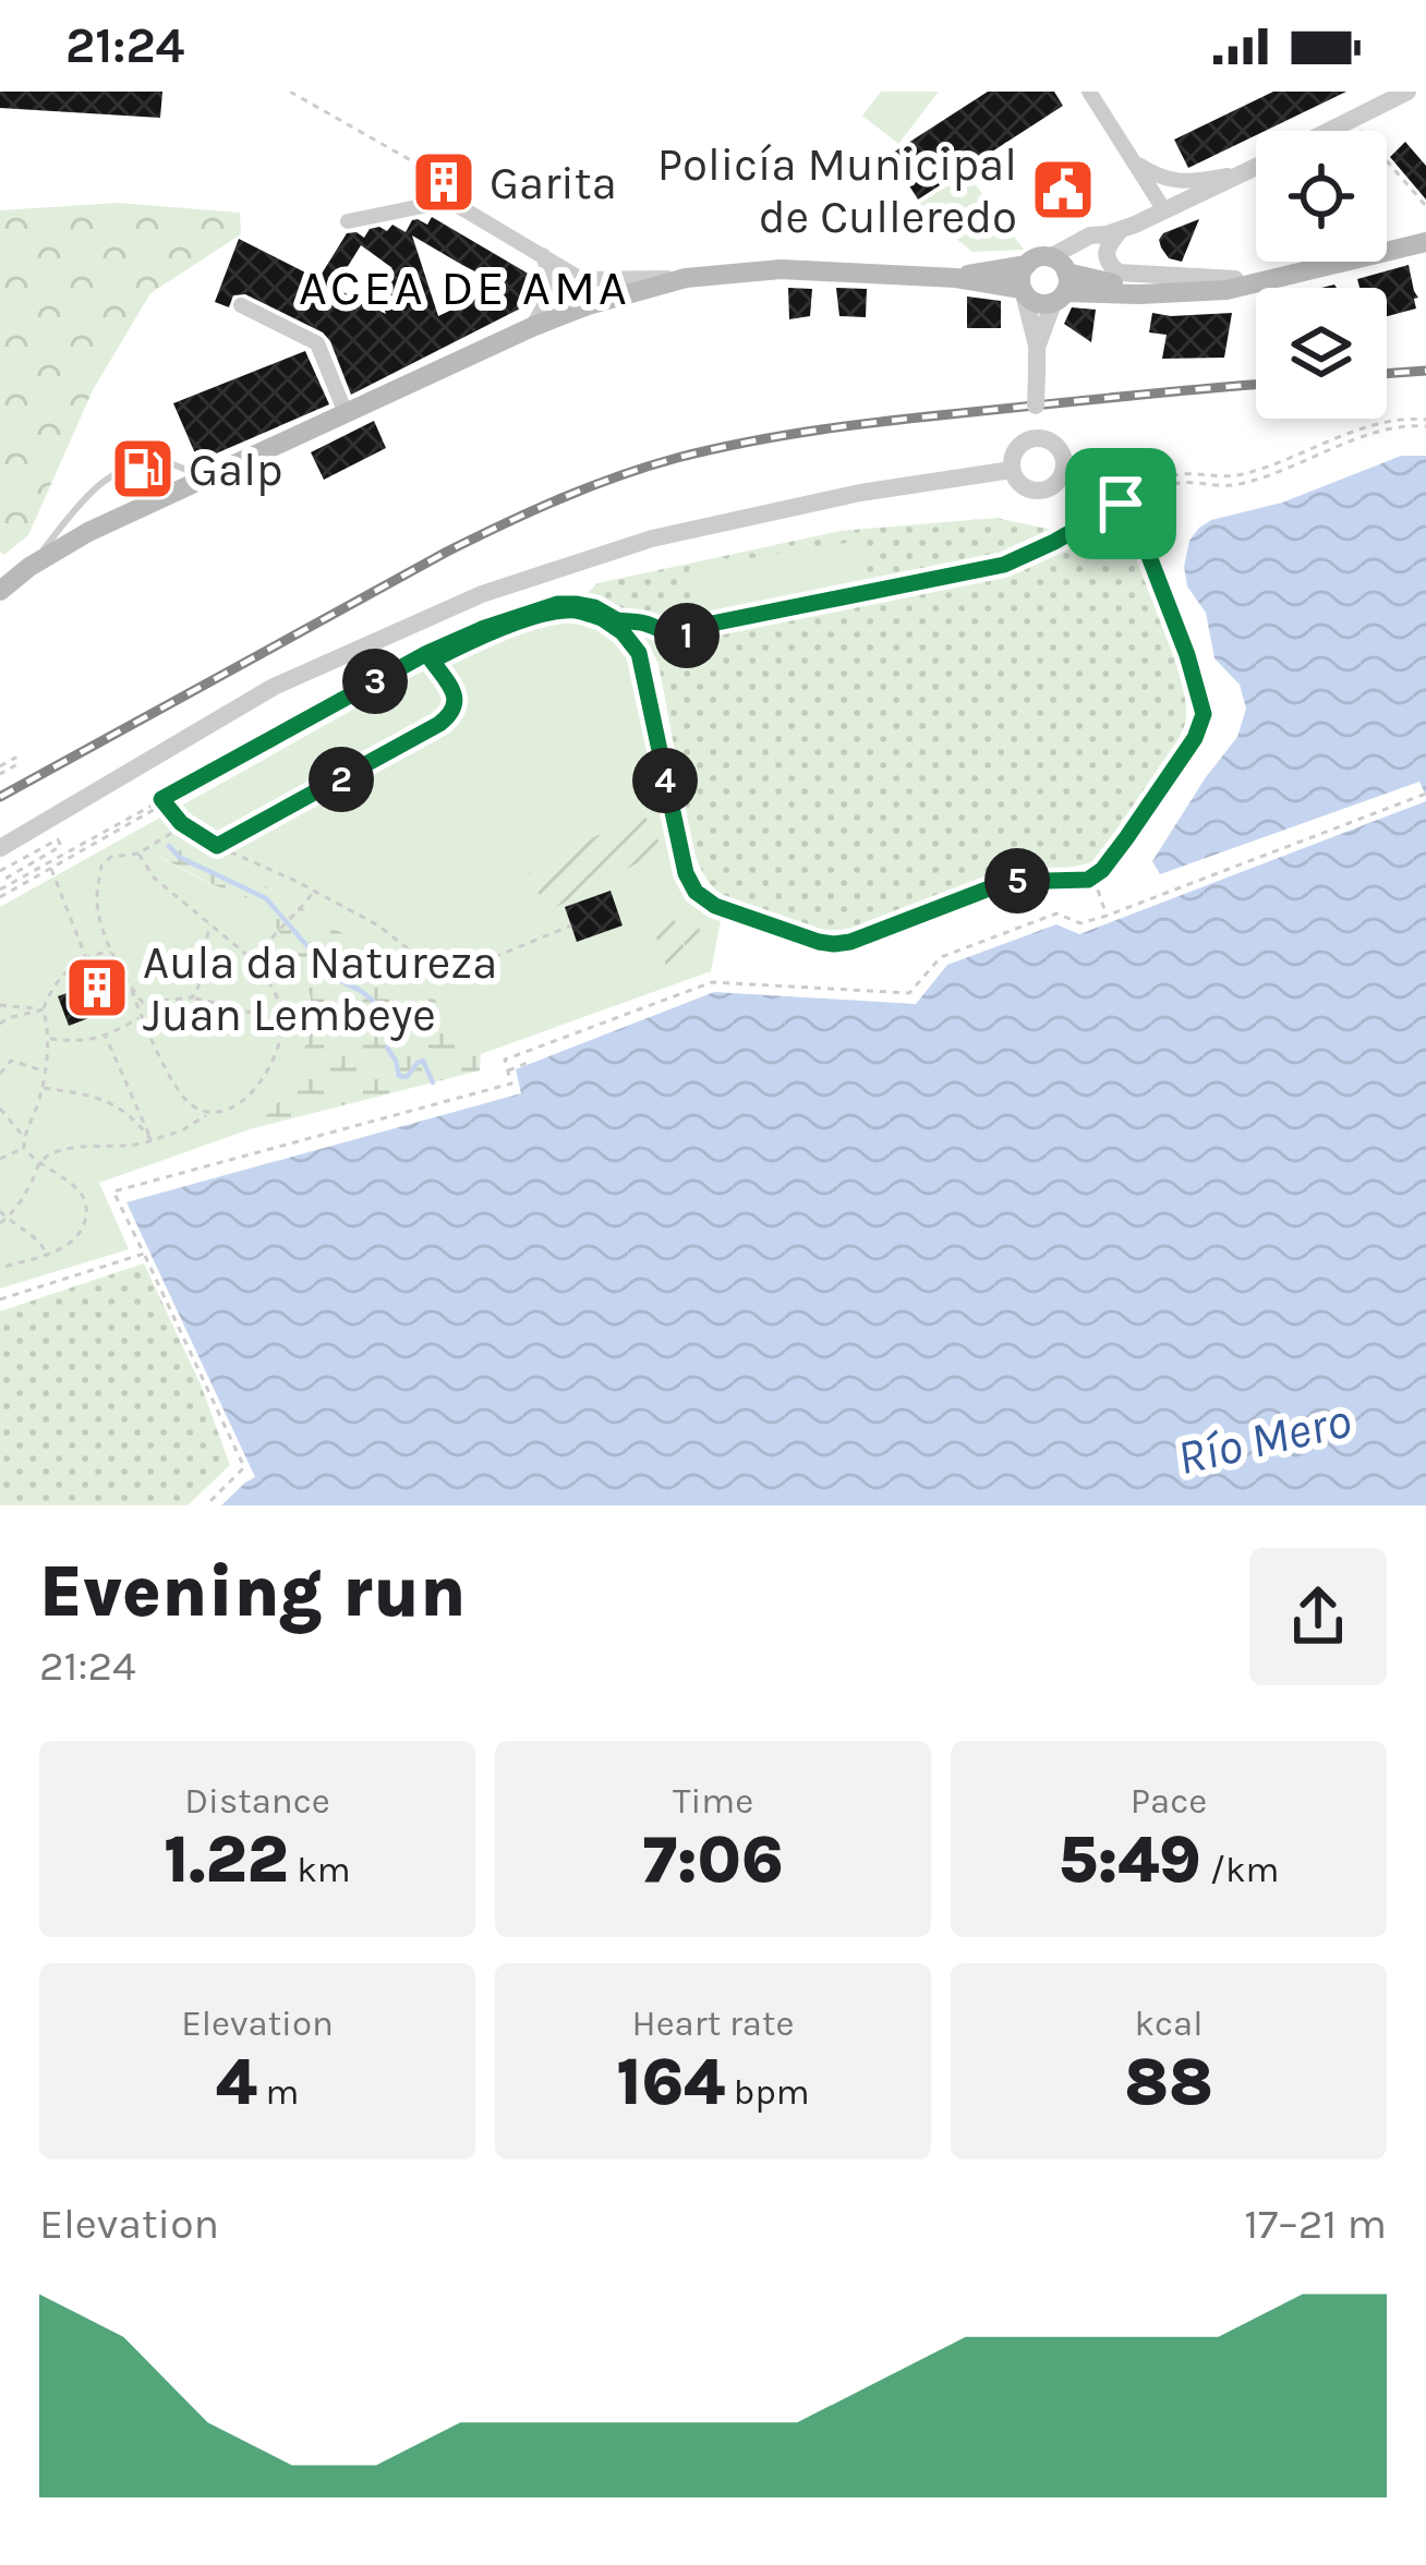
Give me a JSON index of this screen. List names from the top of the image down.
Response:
{
  "districts": ["ACEA DE AMA"],
  "water": ["Río Mero"],
  "places": {
    "building": ["Garita", "Aula da Natureza Juan Lembeye"],
    "public building": ["Policía Municipal de Culleredo"],
    "fuel station": ["Galp"]
  },
  "page": {
    "status": "21:24",
    "pins": [
      "1",
      "3",
      "2",
      "4",
      "5"
    ],
    "heading": ["Evening run", "21:24"],
    "stats": [
      ["Distance", "1.22 km"],
      ["Time", "7:06"],
      ["Pace", "5:49 /km"],
      ["Elevation", "4 m"],
      ["Heart rate", "164 bpm"],
      ["kcal", "88"]
    ],
    "chart": ["Elevation", "17–21 m"]
  }
}
